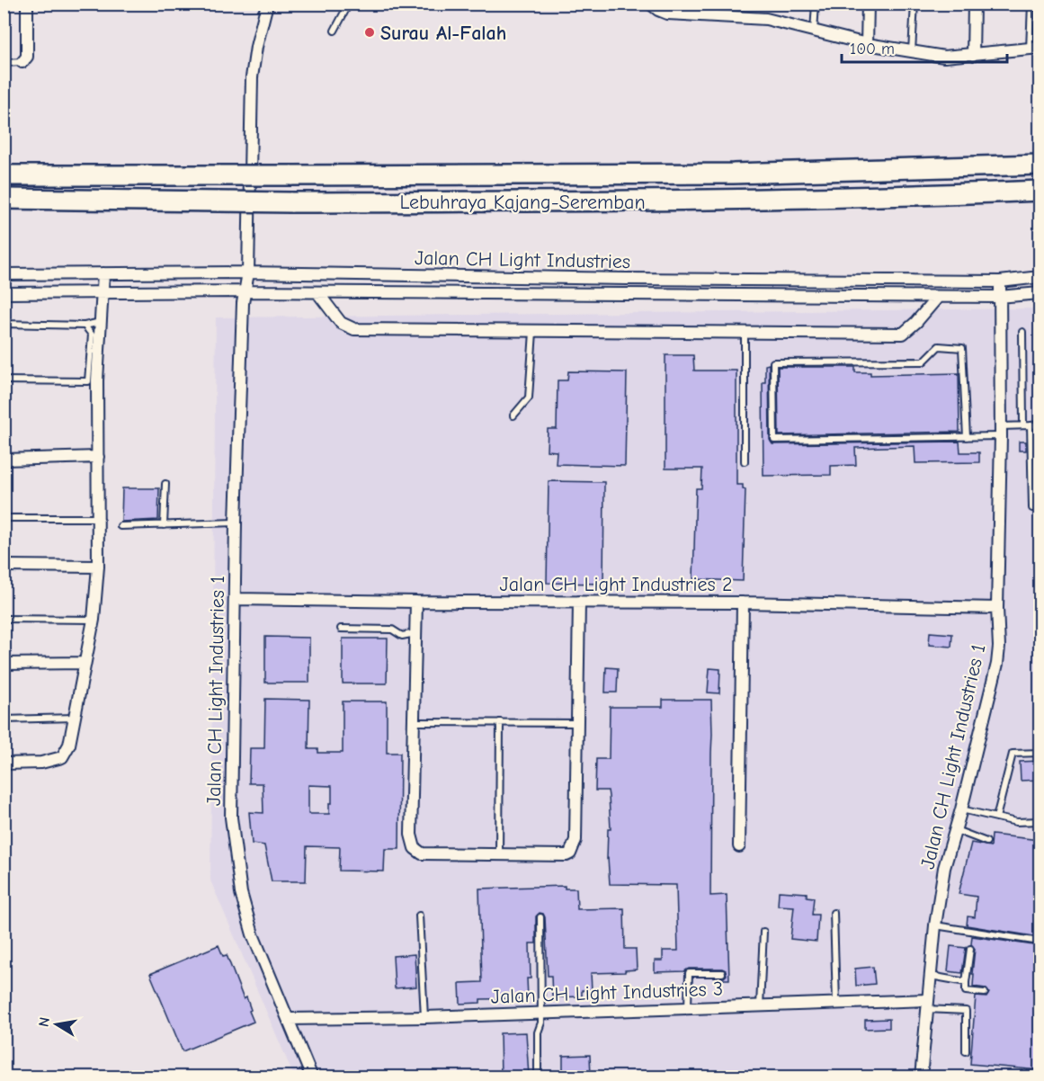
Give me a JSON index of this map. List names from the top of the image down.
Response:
{
  "streets": {
    "highway": ["Lebuhraya Kajang-Seremban"],
    "street": [
      "Jalan CH Light Industries",
      "Jalan CH Light Industries 2",
      "Jalan CH Light Industries 1",
      "Jalan CH Light Industries 3"
    ]
  },
  "crossings": [
    ["Jalan CH Light Industries", "Jalan CH Light Industries 1"],
    ["Jalan CH Light Industries 2", "Jalan CH Light Industries 1"],
    ["Jalan CH Light Industries 1", "Jalan CH Light Industries 3"]
  ],
  "places": ["Surau Al-Falah"],
  "scale_bar": "100 m",
  "north": "left"
}
